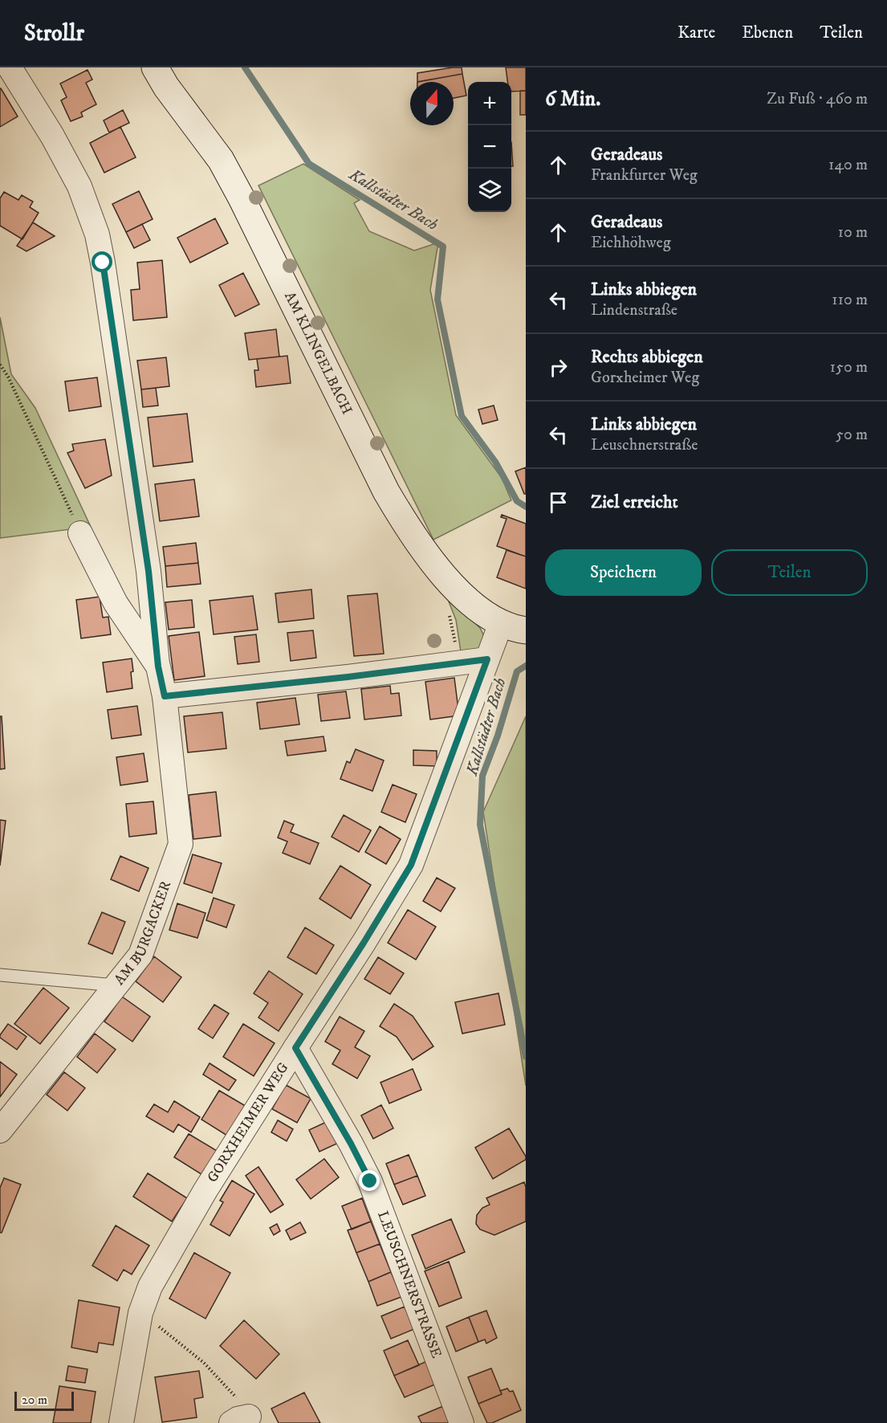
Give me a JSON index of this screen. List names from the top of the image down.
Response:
{
  "streets": {
    "main road": ["AM KLINGELBACH"],
    "street": ["AM BURGACKER", "GORXHEIMER WEG", "LEUSCHNERSTRASSE"]
  },
  "crossings": [
    ["AM KLINGELBACH", "GORXHEIMER WEG"],
    ["GORXHEIMER WEG", "LEUSCHNERSTRASSE"]
  ],
  "water": ["Kallstädter Bach"],
  "scale_bar": "20 m",
  "north": "top",
  "page": {
    "header": "Strollr",
    "nav": ["Karte", "Ebenen", "Teilen"],
    "heading": ["6 Min.", "Zu Fuß · 460 m"],
    "map_buttons": ["+", "−"],
    "list": [
      ["Geradeaus", "Frankfurter Weg", "140 m"],
      ["Geradeaus", "Eichhöhweg", "10 m"],
      ["Links abbiegen", "Lindenstraße", "110 m"],
      ["Rechts abbiegen", "Gorxheimer Weg", "150 m"],
      ["Links abbiegen", "Leuschnerstraße", "50 m"],
      "Ziel erreicht"
    ],
    "buttons": ["Speichern", "Teilen"],
    "scale": "20 m"
  }
}
